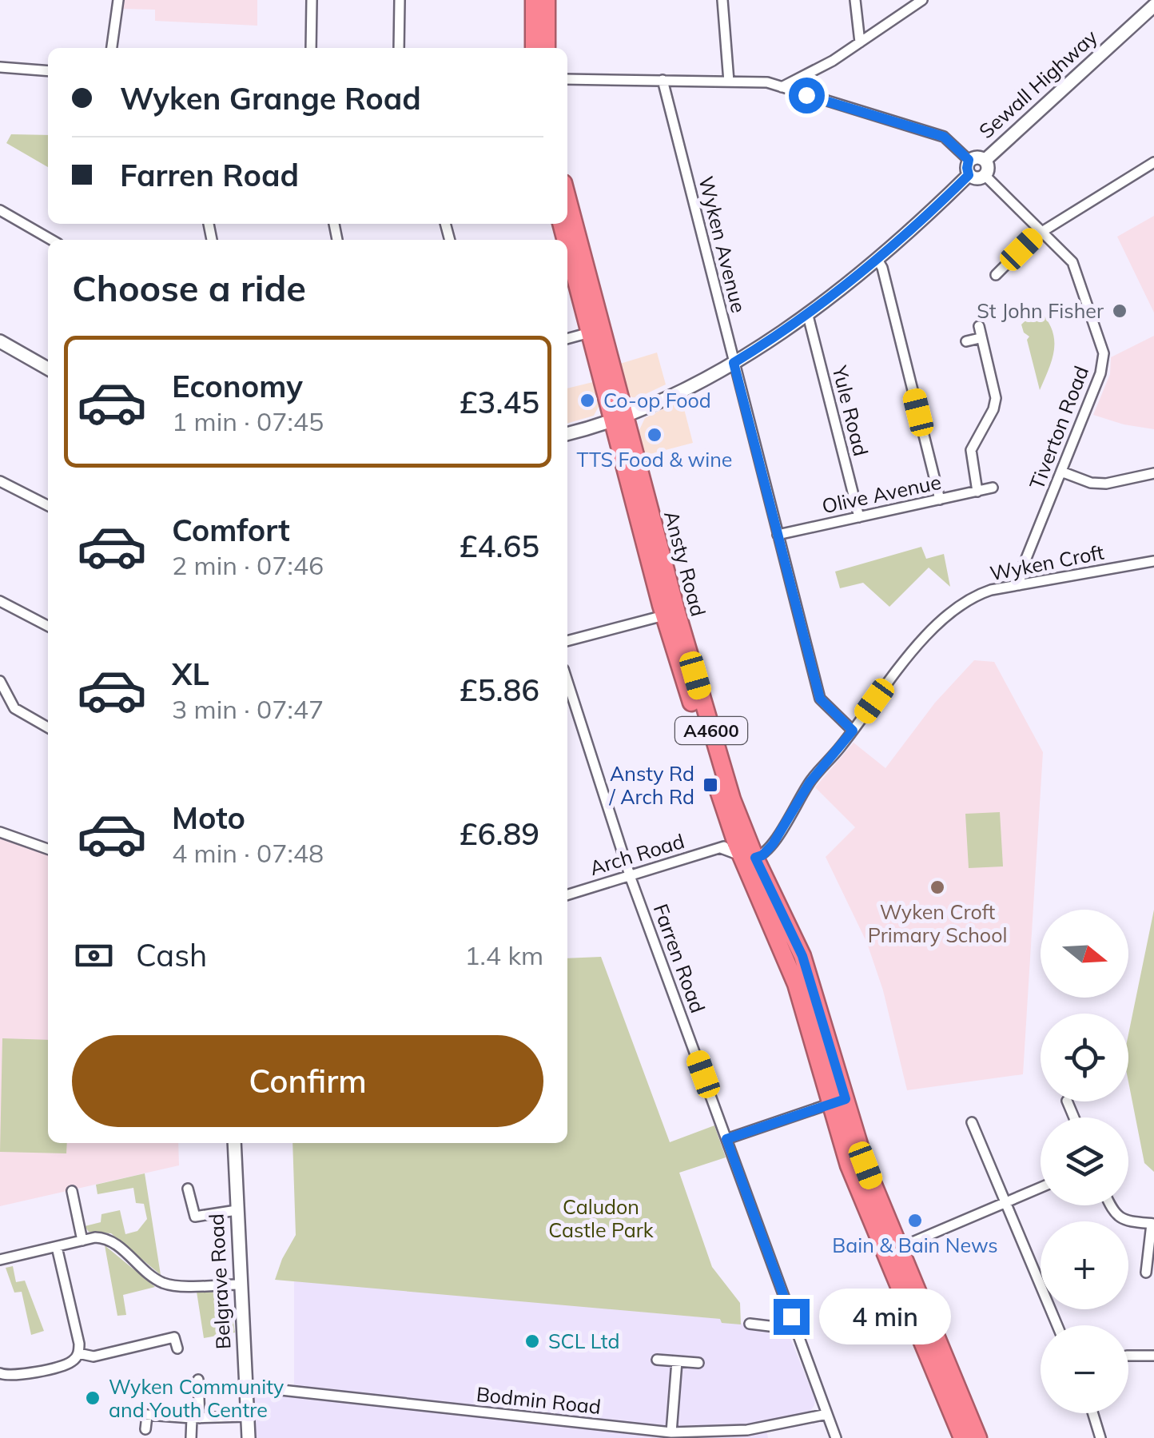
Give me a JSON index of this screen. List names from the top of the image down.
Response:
{
  "streets": {
    "highway": ["Ansty Road", "A4600"],
    "street": [
      "Sewall Highway",
      "Wyken Avenue",
      "Yule Road",
      "Tiverton Road",
      "Olive Avenue",
      "Wyken Croft",
      "Arch Road",
      "Farren Road",
      "Belgrave Road",
      "Bodmin Road"
    ]
  },
  "crossings": [
    ["Sewall Highway", "Tiverton Road"],
    ["Wyken Avenue", "Olive Avenue"],
    ["Wyken Avenue", "Wyken Croft"],
    ["Yule Road", "Olive Avenue"],
    ["Tiverton Road", "Wyken Croft"],
    ["Wyken Croft", "Ansty Road"],
    ["Wyken Croft", "Arch Road"],
    ["Ansty Road", "Arch Road"],
    ["Arch Road", "Farren Road"],
    ["Farren Road", "Bodmin Road"],
    ["Belgrave Road", "Bodmin Road"]
  ],
  "parks": ["Caludon Castle Park"],
  "places": {
    "other": [
      "St John Fisher",
      "Co-op Food",
      "TTS Food & wine",
      "Wyken Croft Primary School",
      "Bain & Bain News",
      "SCL Ltd",
      "Wyken Community and Youth Centre"
    ],
    "transit": ["Ansty Rd / Arch Rd"]
  },
  "north": "right",
  "page": {
    "banner": ["Wyken Grange Road", "Farren Road"],
    "heading": "Choose a ride",
    "list": [
      {
        "name": "Economy",
        "note": "1 min · 07:45",
        "value": "£3.45"
      },
      {
        "name": "Comfort",
        "note": "2 min · 07:46",
        "value": "£4.65"
      },
      {
        "name": "XL",
        "note": "3 min · 07:47",
        "value": "£5.86"
      },
      {
        "name": "Moto",
        "note": "4 min · 07:48",
        "value": "£6.89"
      }
    ],
    "map_buttons": ["+", "−"],
    "pay": ["Cash", "1.4 km"],
    "buttons": "Confirm",
    "bubble": "4 min"
  }
}
